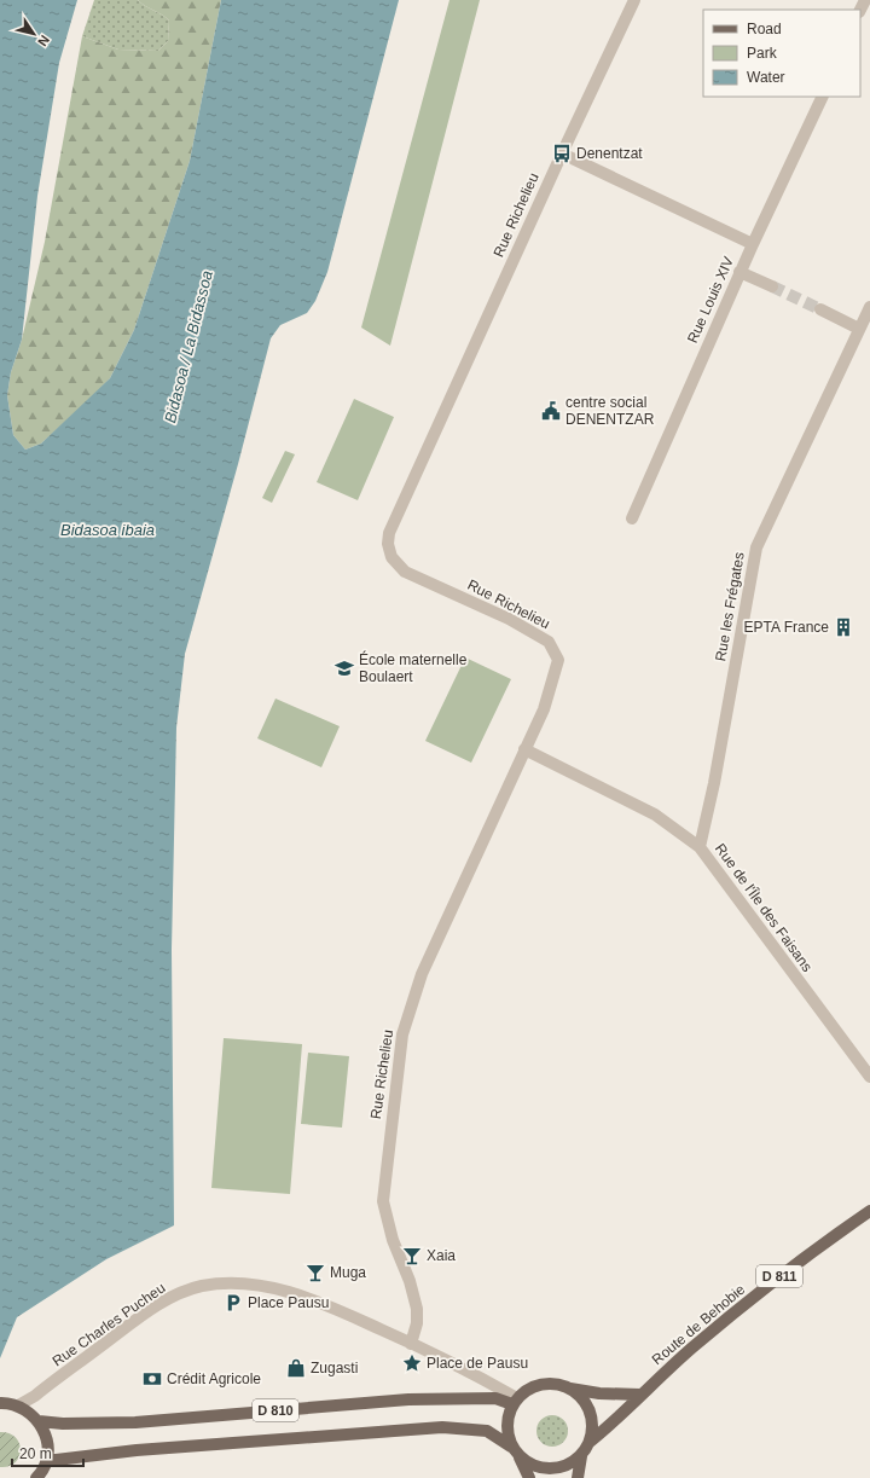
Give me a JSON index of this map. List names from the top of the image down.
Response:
{
  "streets": {
    "main road": ["D 811", "Route de Behobie", "D 810"],
    "street": [
      "Rue Richelieu",
      "Rue Louis XIV",
      "Rue les Frégates",
      "Rue de l'Île des Faisans",
      "Rue Charles Pucheu"
    ]
  },
  "crossings": [
    ["Rue Richelieu", "Rue de l'Île des Faisans"],
    ["Rue Richelieu", "Rue Charles Pucheu"],
    ["Rue les Frégates", "Rue de l'Île des Faisans"],
    ["Rue Charles Pucheu", "Route de Behobie"],
    ["Rue Charles Pucheu", "D 810"],
    ["Route de Behobie", "D 810"]
  ],
  "water": ["Bidasoa / La Bidassoa", "Bidasoa ibaia"],
  "places": {
    "bus stop": ["Denentzat"],
    "public building": ["centre social DENENTZAR"],
    "building": ["EPTA France"],
    "school or university": ["École maternelle Boulaert"],
    "bar": ["Xaia", "Muga"],
    "parking": ["Place Pausu"],
    "place": ["Place de Pausu"],
    "shop": ["Zugasti"],
    "bank": ["Crédit Agricole"]
  },
  "legend": ["Road", "Park", "Water"],
  "scale_bar": "20 m",
  "north": "bottom right"
}
